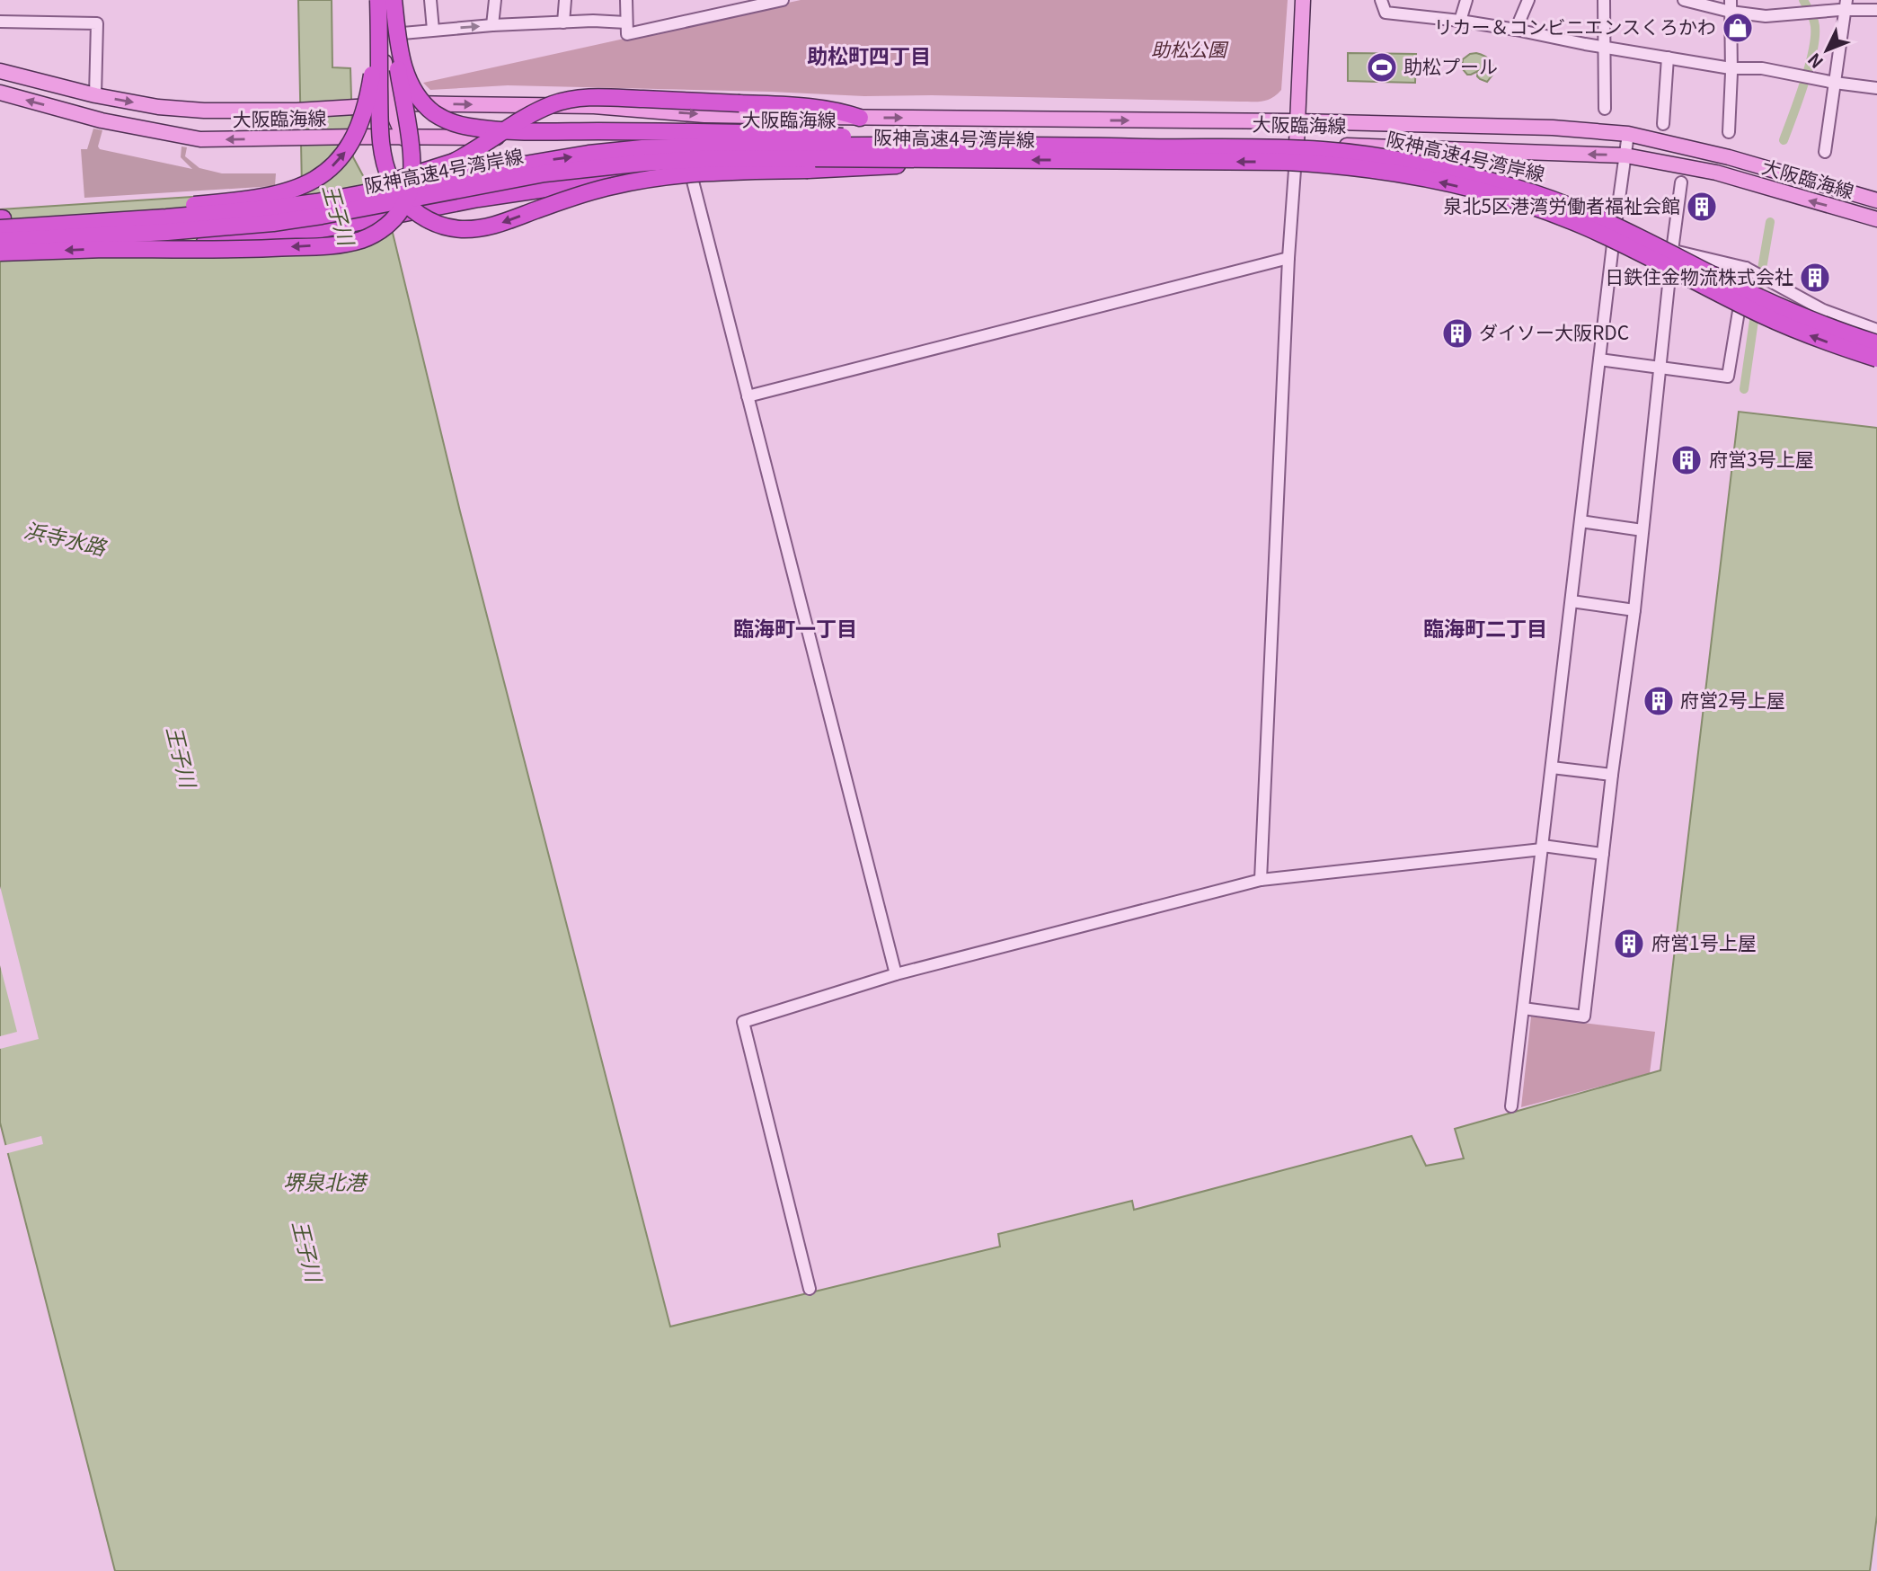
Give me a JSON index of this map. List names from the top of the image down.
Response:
{
  "streets": {
    "highway": ["阪神高速4号湾岸線"],
    "main road": ["大阪臨海線"]
  },
  "districts": ["助松町四丁目", "臨海町一丁目", "臨海町二丁目"],
  "water": ["王子川", "浜寺水路", "堺泉北港"],
  "parks": ["助松公園"],
  "places": {
    "shop": ["リカー＆コンビニエンスくろかわ"],
    "sports": ["助松プール"],
    "building": [
      "泉北5区港湾労働者福祉会館",
      "日鉄住金物流株式会社",
      "ダイソー大阪RDC",
      "府営3号上屋",
      "府営2号上屋",
      "府営1号上屋"
    ]
  },
  "north": "bottom left"
}
